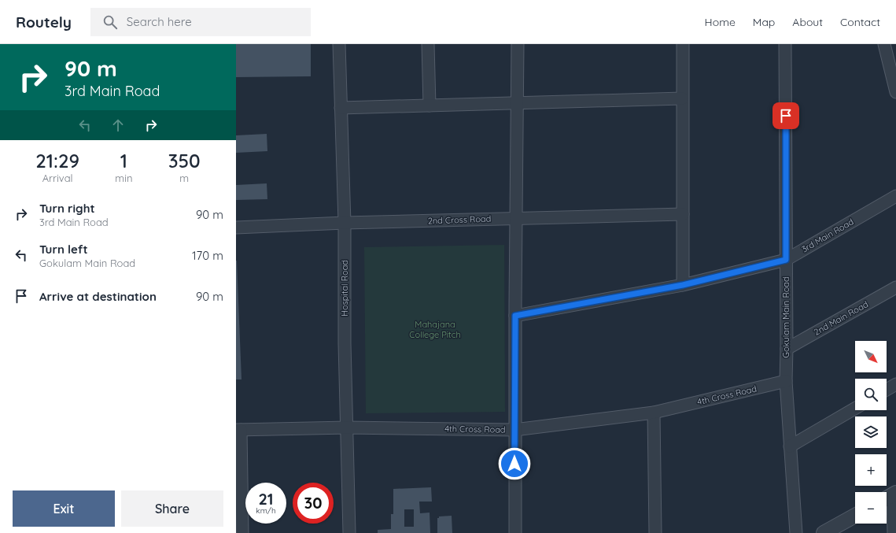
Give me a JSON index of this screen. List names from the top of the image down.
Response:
{
  "streets": {
    "street": [
      "2nd Cross Road",
      "3rd Main Road",
      "Hospital Road",
      "Gokulam Main Road",
      "2nd Main Road",
      "4th Cross Road"
    ]
  },
  "crossings": [
    ["2nd Cross Road", "Hospital Road"],
    ["3rd Main Road", "Gokulam Main Road"],
    ["Hospital Road", "4th Cross Road"],
    ["Gokulam Main Road", "2nd Main Road"],
    ["Gokulam Main Road", "4th Cross Road"]
  ],
  "parks": ["Mahajana College Pitch"],
  "north": "bottom right",
  "page": {
    "header": "Routely",
    "search": "Search here",
    "nav": [
      "Home",
      "Map",
      "About",
      "Contact"
    ],
    "turn": ["90 m", "3rd Main Road"],
    "eta": [
      "21:29",
      "Arrival",
      "1",
      "min",
      "350",
      "m"
    ],
    "list": [
      {
        "name": "Turn right",
        "note": "3rd Main Road",
        "value": "90 m"
      },
      {
        "name": "Turn left",
        "note": "Gokulam Main Road",
        "value": "170 m"
      },
      {
        "name": "Arrive at destination",
        "value": "90 m"
      }
    ],
    "map_buttons": ["+", "−"],
    "speed": "21 km/h",
    "limit": "30",
    "buttons": ["Exit", "Share"]
  }
}
